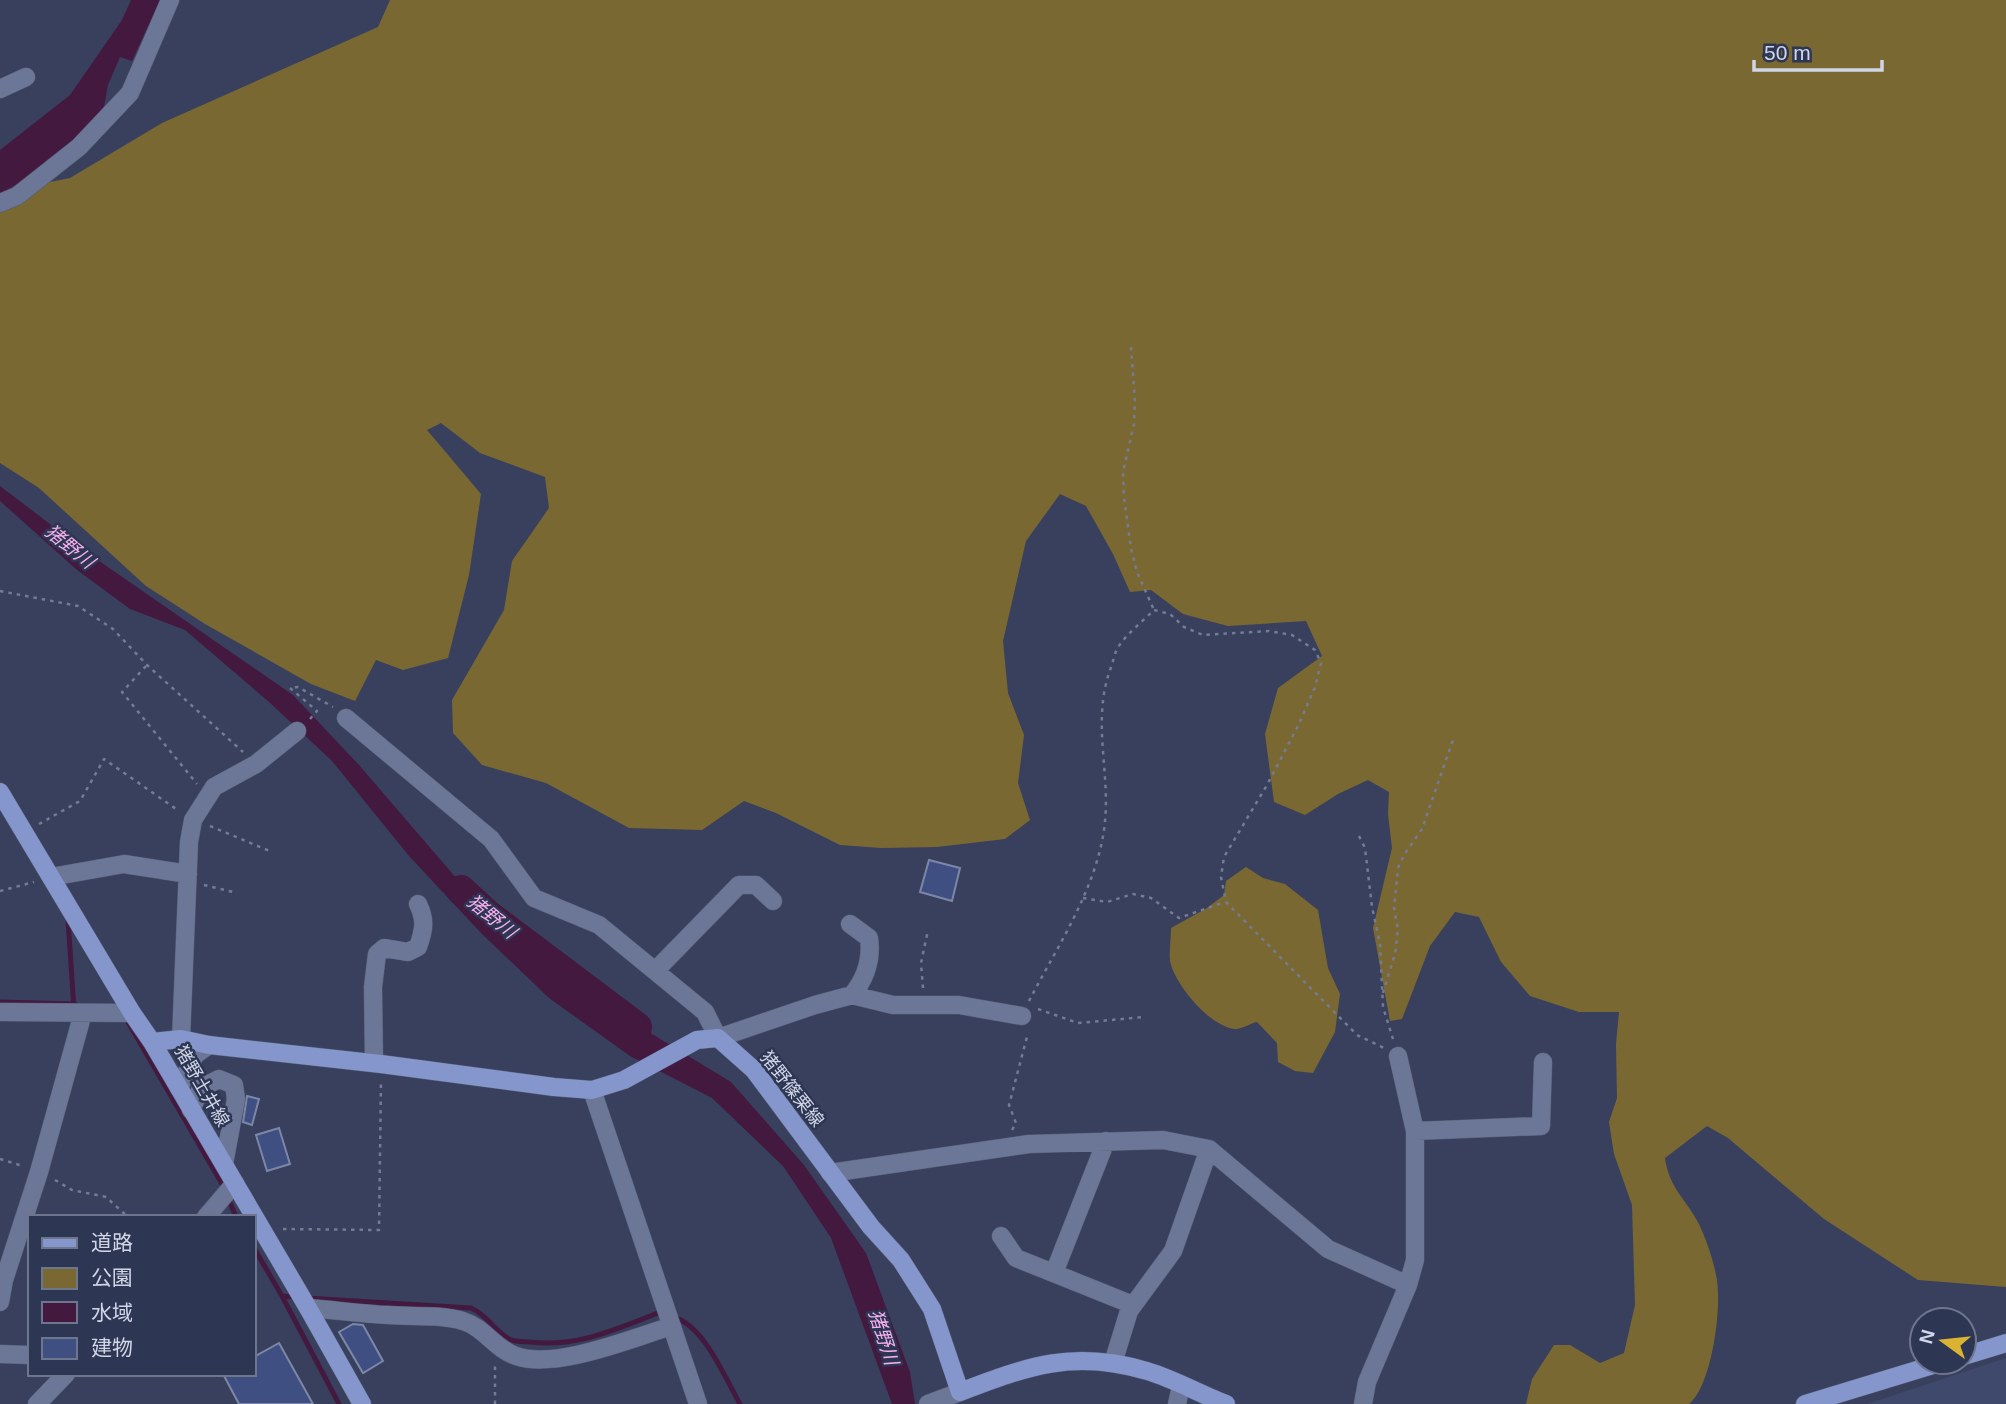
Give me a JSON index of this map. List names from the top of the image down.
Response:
{
  "streets": {
    "main road": ["猪野土井線", "猪野篠栗線"]
  },
  "water": ["猪野川"],
  "legend": [
    "道路",
    "公園",
    "水域",
    "建物"
  ],
  "scale_bar": "50 m",
  "north": "left"
}
